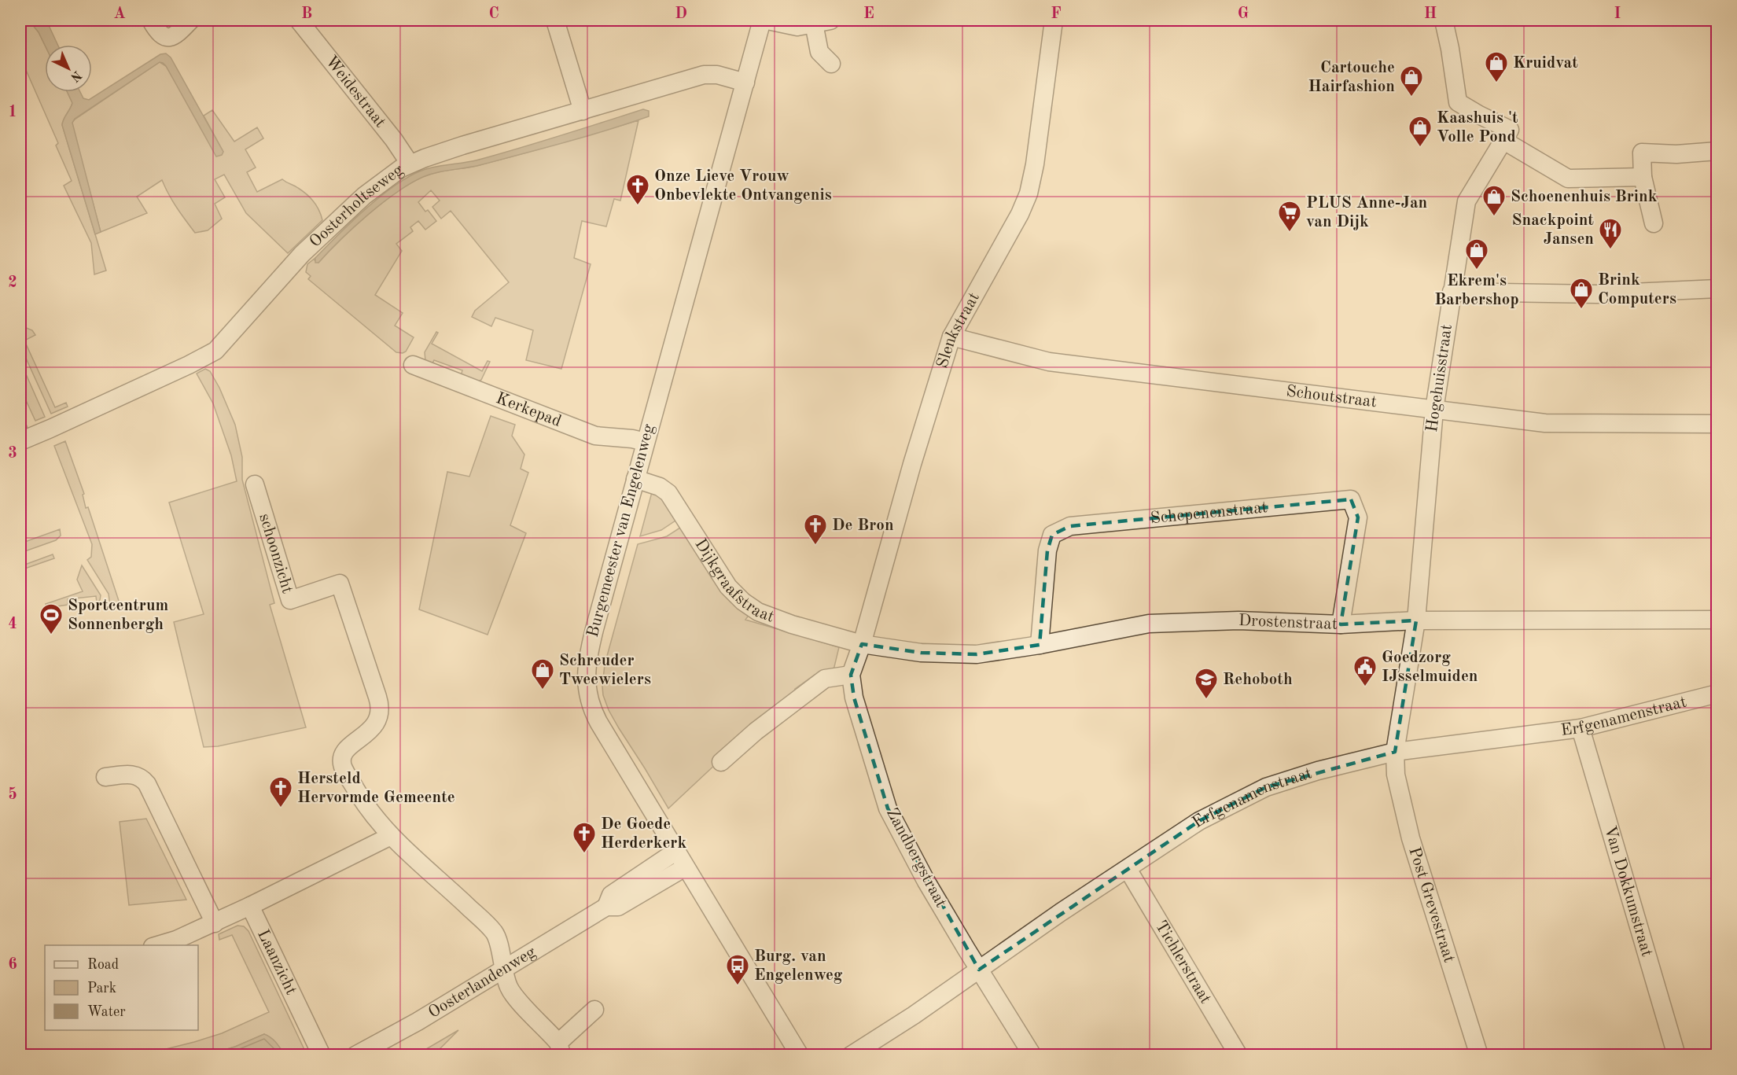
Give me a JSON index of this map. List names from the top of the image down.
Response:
{
  "streets": {
    "street": [
      "Weidestraat",
      "Oosterholtseweg",
      "Slenkstraat",
      "Hogehuisstraat",
      "Schoutstraat",
      "Kerkepad",
      "Schepenenstraat",
      "Burgemeester van Engelenweg",
      "schoonzicht",
      "Dijkgraafstraat",
      "Drostenstraat",
      "Erfgenamenstraat",
      "Zandbergstraat",
      "Van Dokkumstraat",
      "Post Grevestraat",
      "Tichlerstraat",
      "Laanzicht",
      "Oosterlandenweg"
    ]
  },
  "crossings": [
    ["Weidestraat", "Oosterholtseweg"],
    ["Oosterholtseweg", "Burgemeester van Engelenweg"],
    ["Slenkstraat", "Schoutstraat"],
    ["Slenkstraat", "Dijkgraafstraat"],
    ["Slenkstraat", "Drostenstraat"],
    ["Slenkstraat", "Zandbergstraat"],
    ["Hogehuisstraat", "Schoutstraat"],
    ["Hogehuisstraat", "Drostenstraat"],
    ["Hogehuisstraat", "Erfgenamenstraat"],
    ["Hogehuisstraat", "Post Grevestraat"],
    ["Kerkepad", "Burgemeester van Engelenweg"],
    ["Schepenenstraat", "Drostenstraat"],
    ["Burgemeester van Engelenweg", "Dijkgraafstraat"],
    ["Burgemeester van Engelenweg", "Oosterlandenweg"],
    ["Dijkgraafstraat", "Drostenstraat"],
    ["Dijkgraafstraat", "Zandbergstraat"],
    ["Drostenstraat", "Zandbergstraat"],
    ["Erfgenamenstraat", "Zandbergstraat"],
    ["Erfgenamenstraat", "Van Dokkumstraat"],
    ["Erfgenamenstraat", "Post Grevestraat"],
    ["Erfgenamenstraat", "Tichlerstraat"]
  ],
  "places": {
    "shop": [
      "Kruidvat",
      "Cartouche Hairfashion",
      "Kaashuis 't Volle Pond",
      "Schoenenhuis Brink",
      "Ekrem's Barbershop",
      "Brink Computers",
      "Schreuder Tweewielers"
    ],
    "church": [
      "Onze Lieve Vrouw Onbevlekte Ontvangenis",
      "De Bron",
      "Hersteld Hervormde Gemeente",
      "De Goede Herderkerk"
    ],
    "supermarket": ["PLUS Anne-Jan van Dijk"],
    "restaurant": ["Snackpoint Jansen"],
    "sports": ["Sportcentrum Sonnenbergh"],
    "public building": ["Goedzorg IJsselmuiden"],
    "school or university": ["Rehoboth"],
    "bus stop": ["Burg. van Engelenweg"]
  },
  "legend": ["Road", "Park", "Water"],
  "north": "bottom right",
  "grid": {
    "columns": [
      "A",
      "B",
      "C",
      "D",
      "E",
      "F",
      "G",
      "H",
      "I"
    ],
    "rows": [
      "1",
      "2",
      "3",
      "4",
      "5",
      "6"
    ]
  }
}
